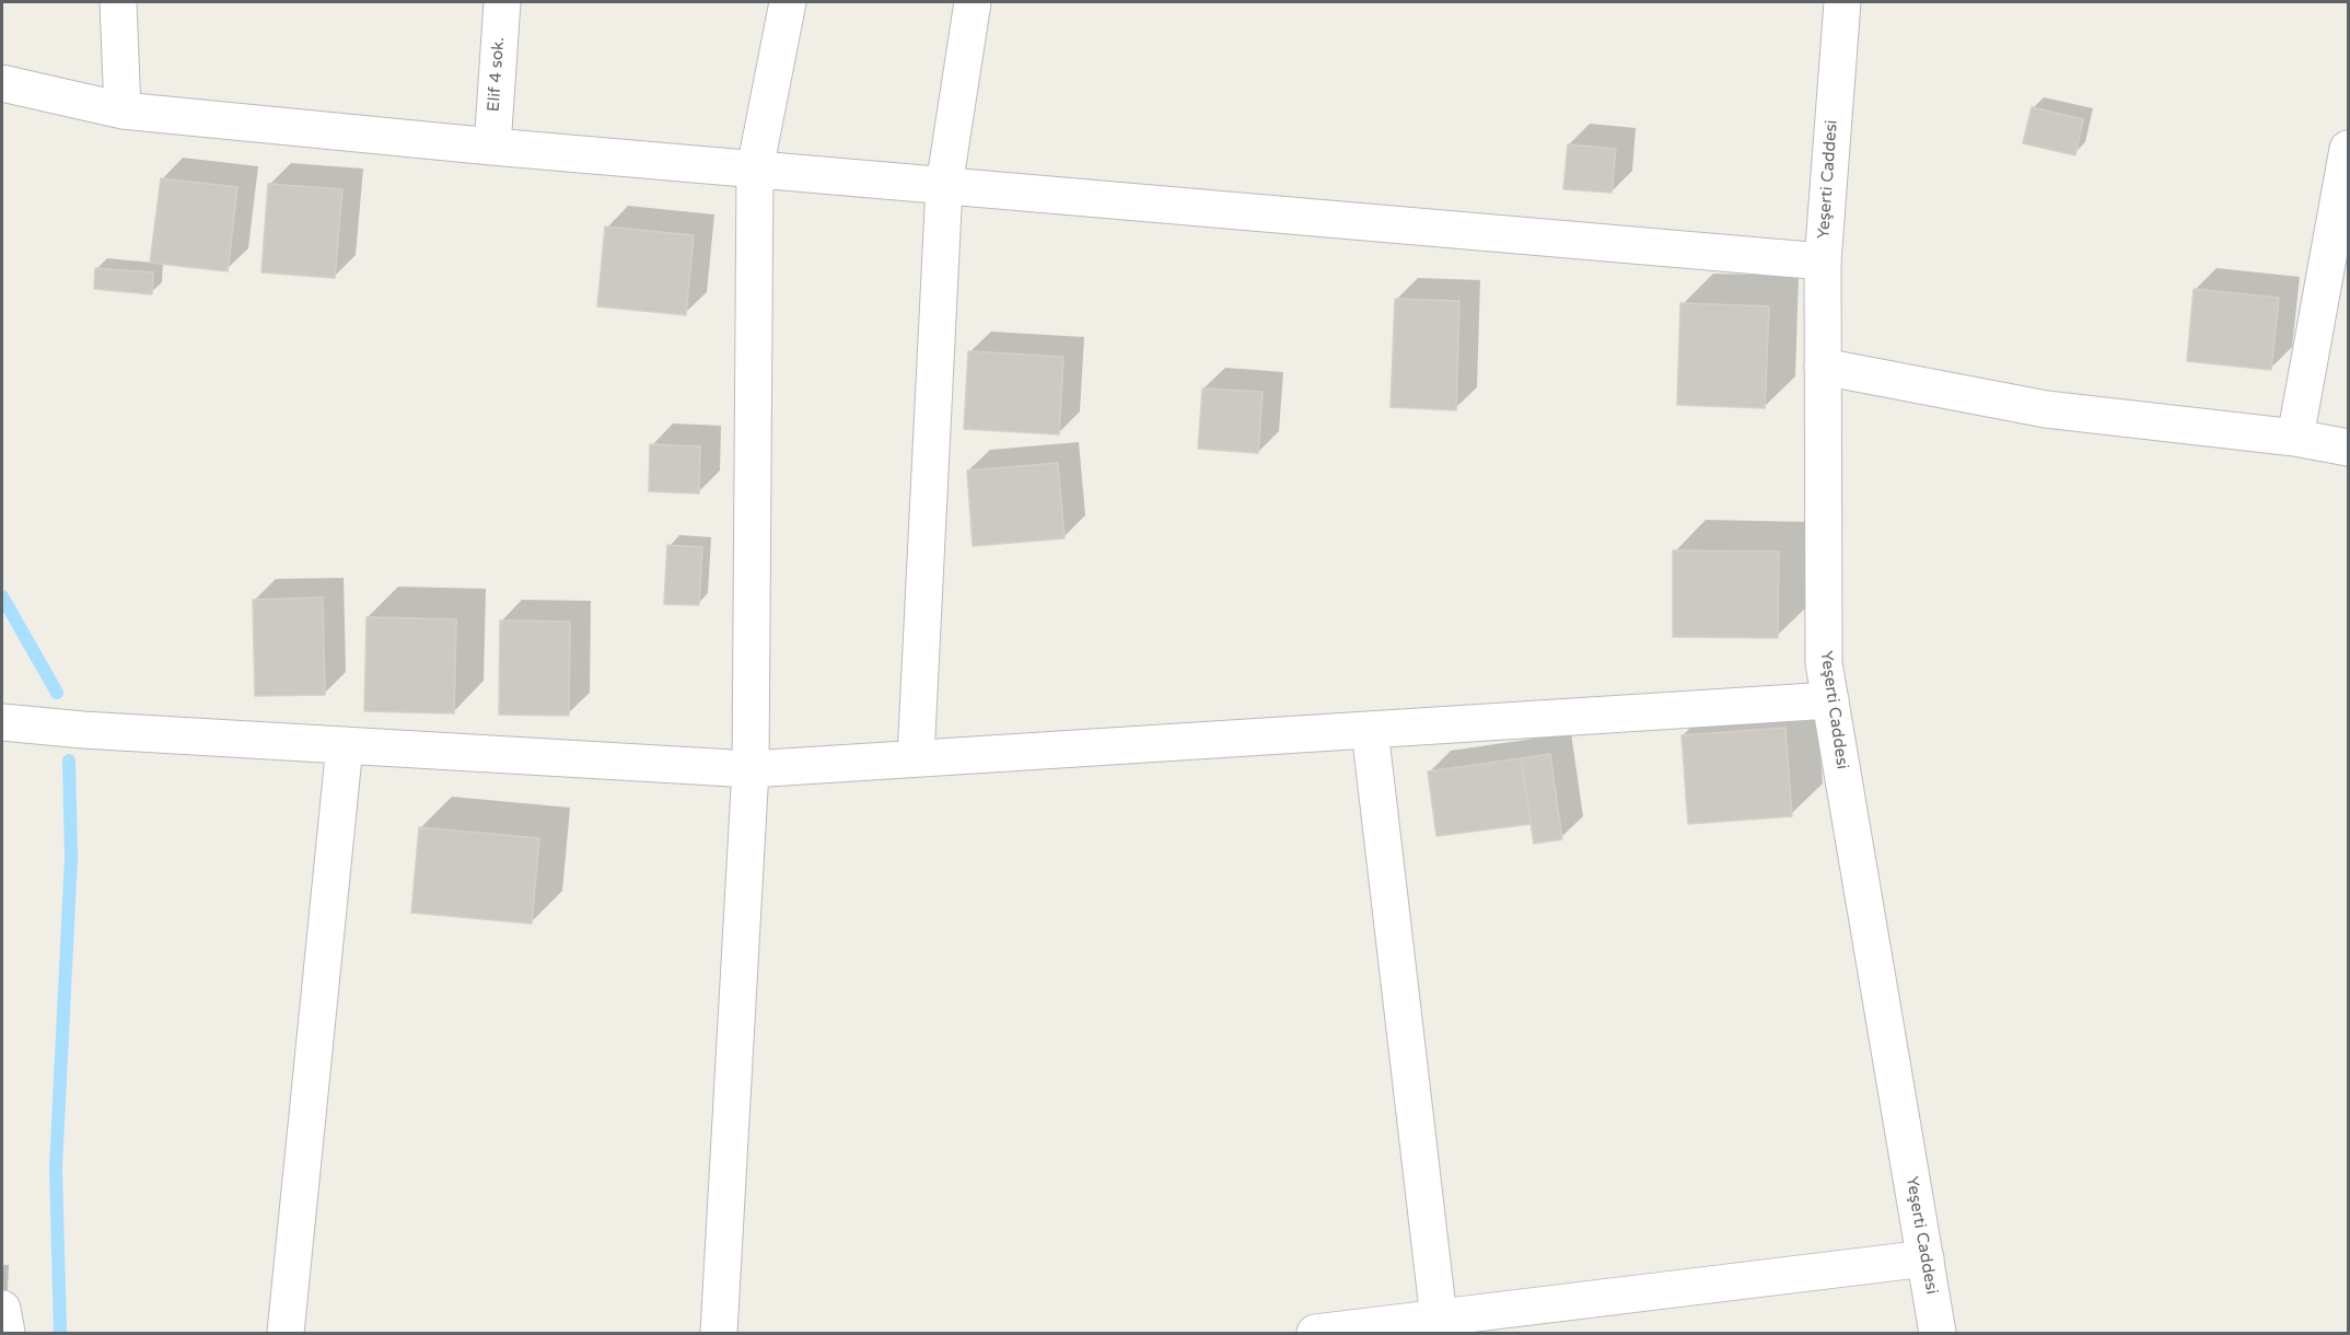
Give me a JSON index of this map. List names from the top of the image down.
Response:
{
  "streets": {
    "street": ["Elif 4 sok.", "Yeşerti Caddesi"]
  }
}
